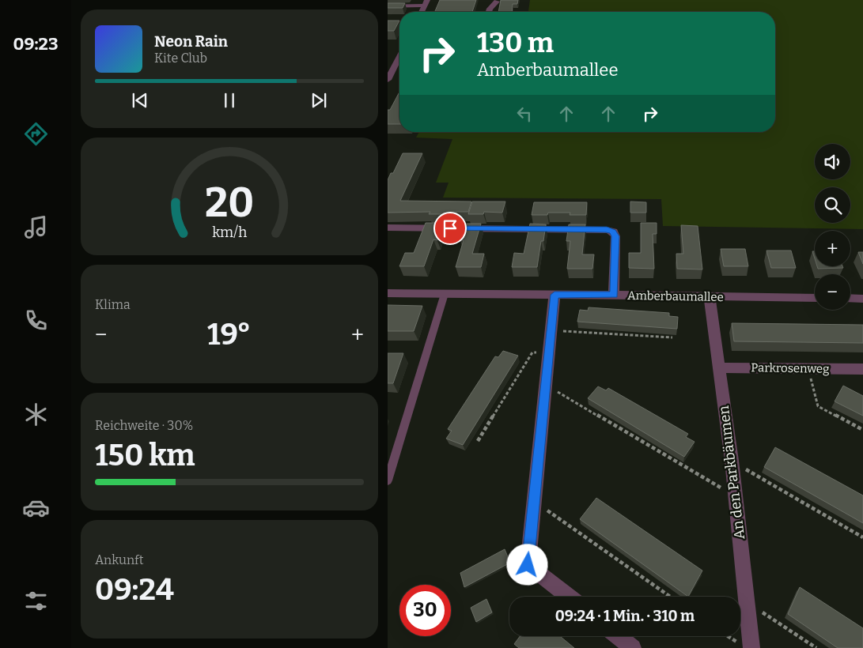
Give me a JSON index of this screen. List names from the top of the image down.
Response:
{
  "streets": {
    "street": ["Amberbaumallee", "Parkrosenweg", "An den Parkbäumen"]
  },
  "crossings": [
    ["Amberbaumallee", "An den Parkbäumen"],
    ["Parkrosenweg", "An den Parkbäumen"]
  ],
  "page": {
    "tabs": "09:23",
    "turn": ["130 m", "Amberbaumallee"],
    "song": ["Neon Rain", "Kite Club"],
    "map_buttons": ["+", "−"],
    "tile": [
      "Klima",
      ["Reichweite · 30%", "150 km"],
      ["Ankunft", "09:24"]
    ],
    "heat": ["−", "19°", "+"],
    "limit": "30",
    "trip": "09:24 · 1 Min. · 310 m",
    "gauge": ["20", "km/h"]
  }
}
